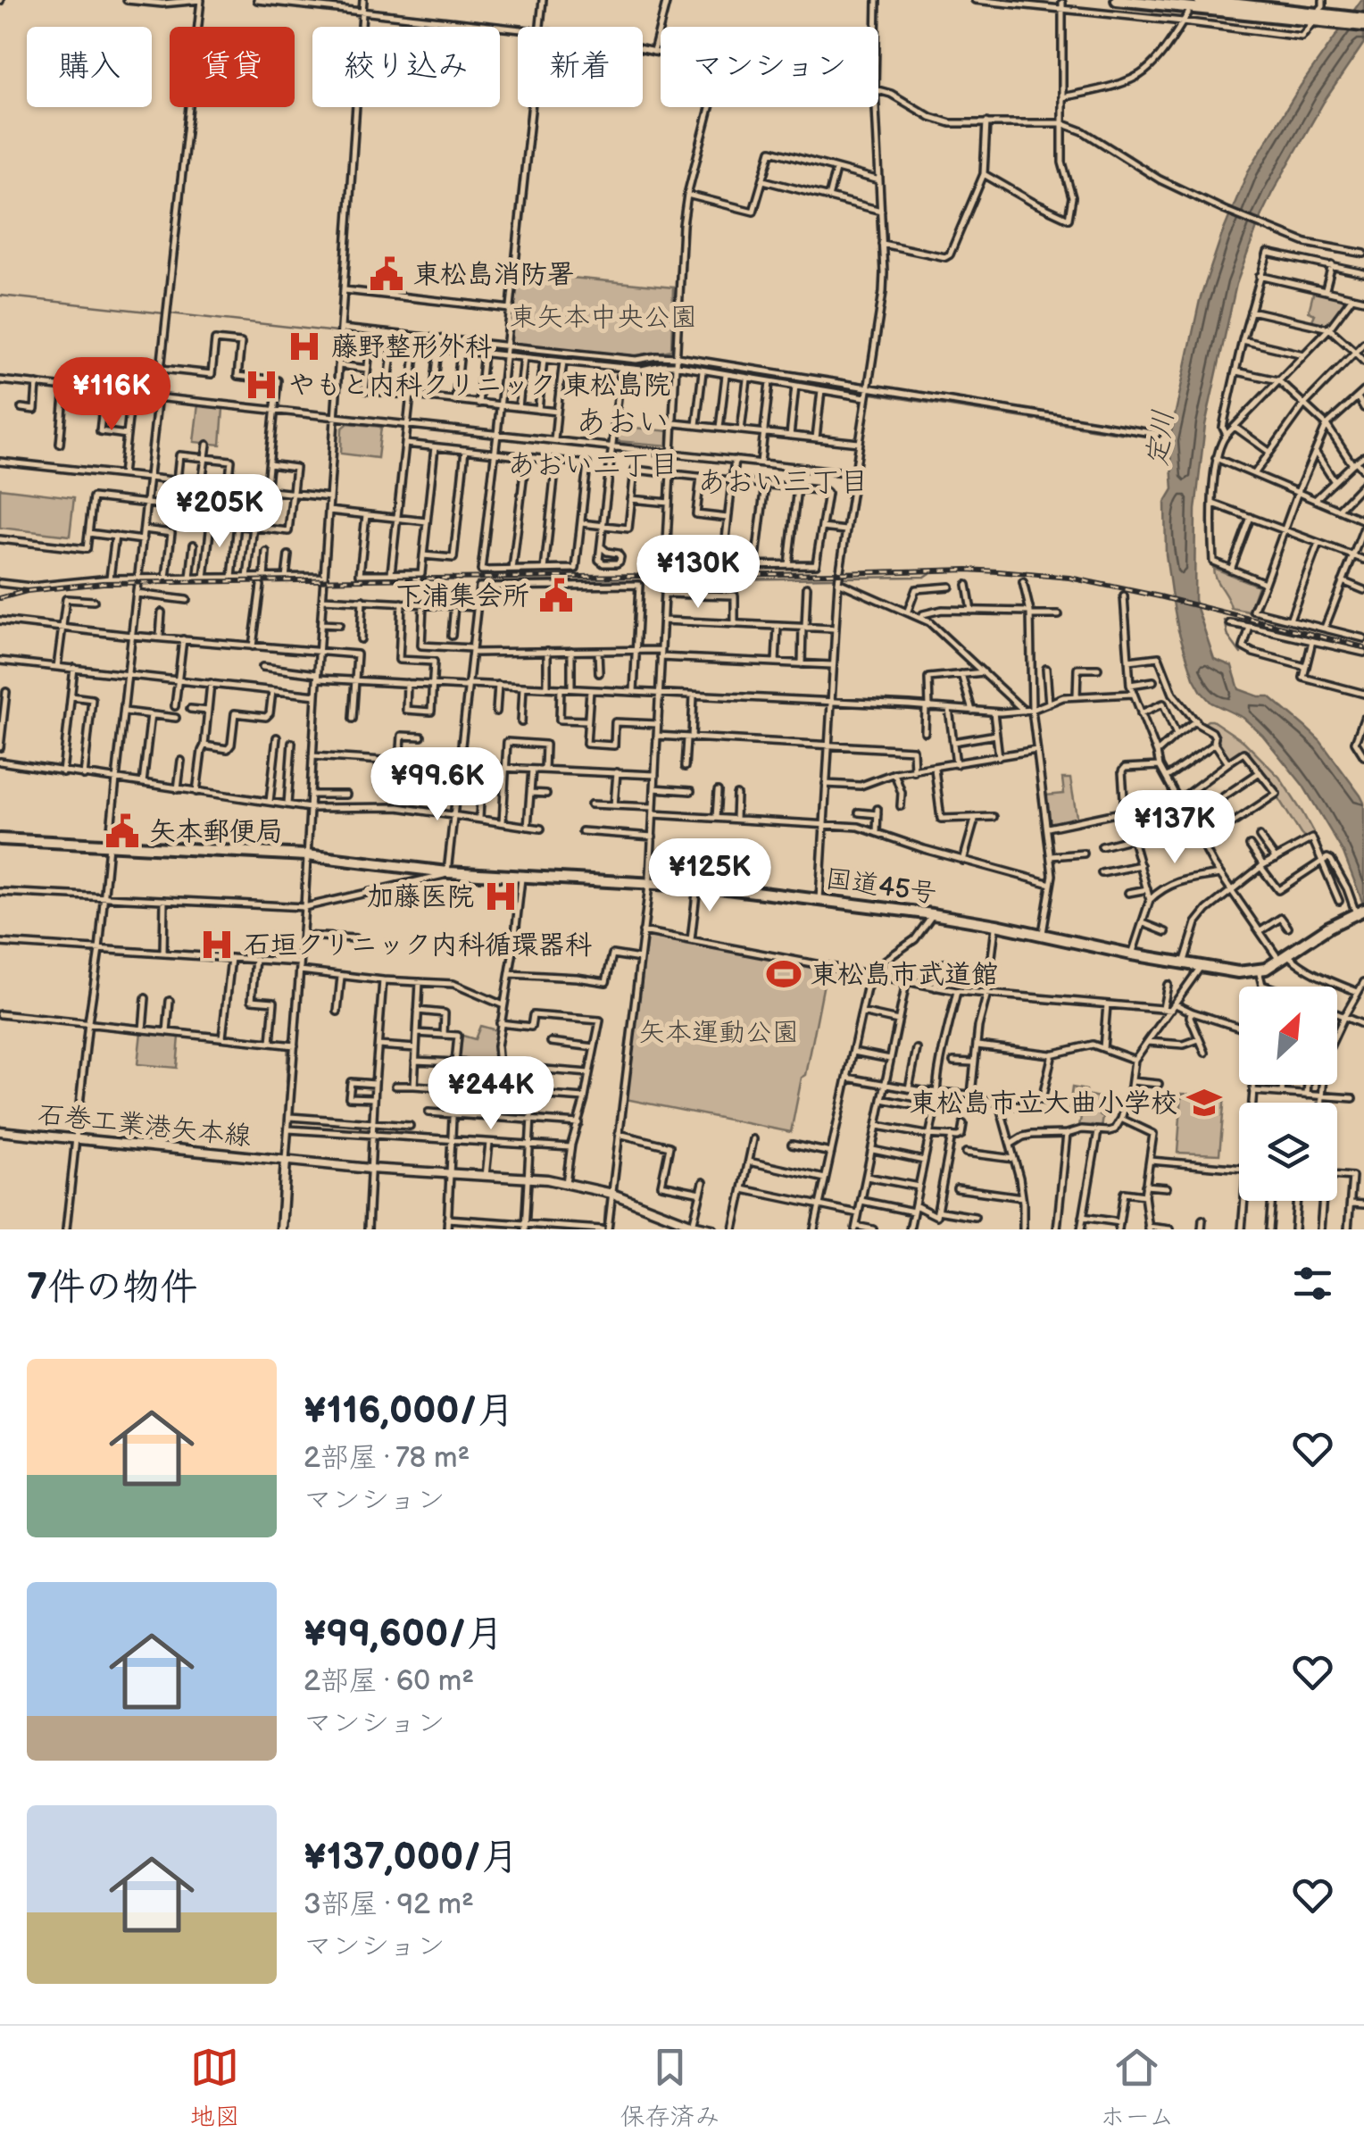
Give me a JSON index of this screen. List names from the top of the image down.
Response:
{
  "streets": {
    "highway": ["国道45号"],
    "main road": ["石巻工業港矢本線"]
  },
  "districts": ["あおい", "あおい二丁目", "あおい三丁目"],
  "water": ["定川"],
  "parks": ["東矢本中央公園", "矢本運動公園"],
  "places": {
    "public building": ["東松島消防署", "下浦集会所", "矢本郵便局"],
    "hospital": [
      "藤野整形外科",
      "やもと内科クリニック 東松島院",
      "加藤医院",
      "石垣クリニック内科循環器科"
    ],
    "sports": ["東松島市武道館"],
    "school or university": ["東松島市立大曲小学校"]
  },
  "north": "top right",
  "page": {
    "chip": [
      "購入",
      "賃貸",
      "絞り込み",
      "新着",
      "マンション"
    ],
    "price": [
      "¥116K",
      "¥205K",
      "¥130K",
      "¥99.6K",
      "¥137K",
      "¥125K",
      "¥244K"
    ],
    "heading": "7件の物件",
    "list": [
      {
        "name": "¥116,000/月",
        "note": "2部屋 · 78 m² · マンション"
      },
      {
        "name": "¥99,600/月",
        "note": "2部屋 · 60 m² · マンション"
      },
      {
        "name": "¥137,000/月",
        "note": "3部屋 · 92 m² · マンション"
      }
    ],
    "tabs": ["地図", "保存済み", "ホーム"]
  }
}
